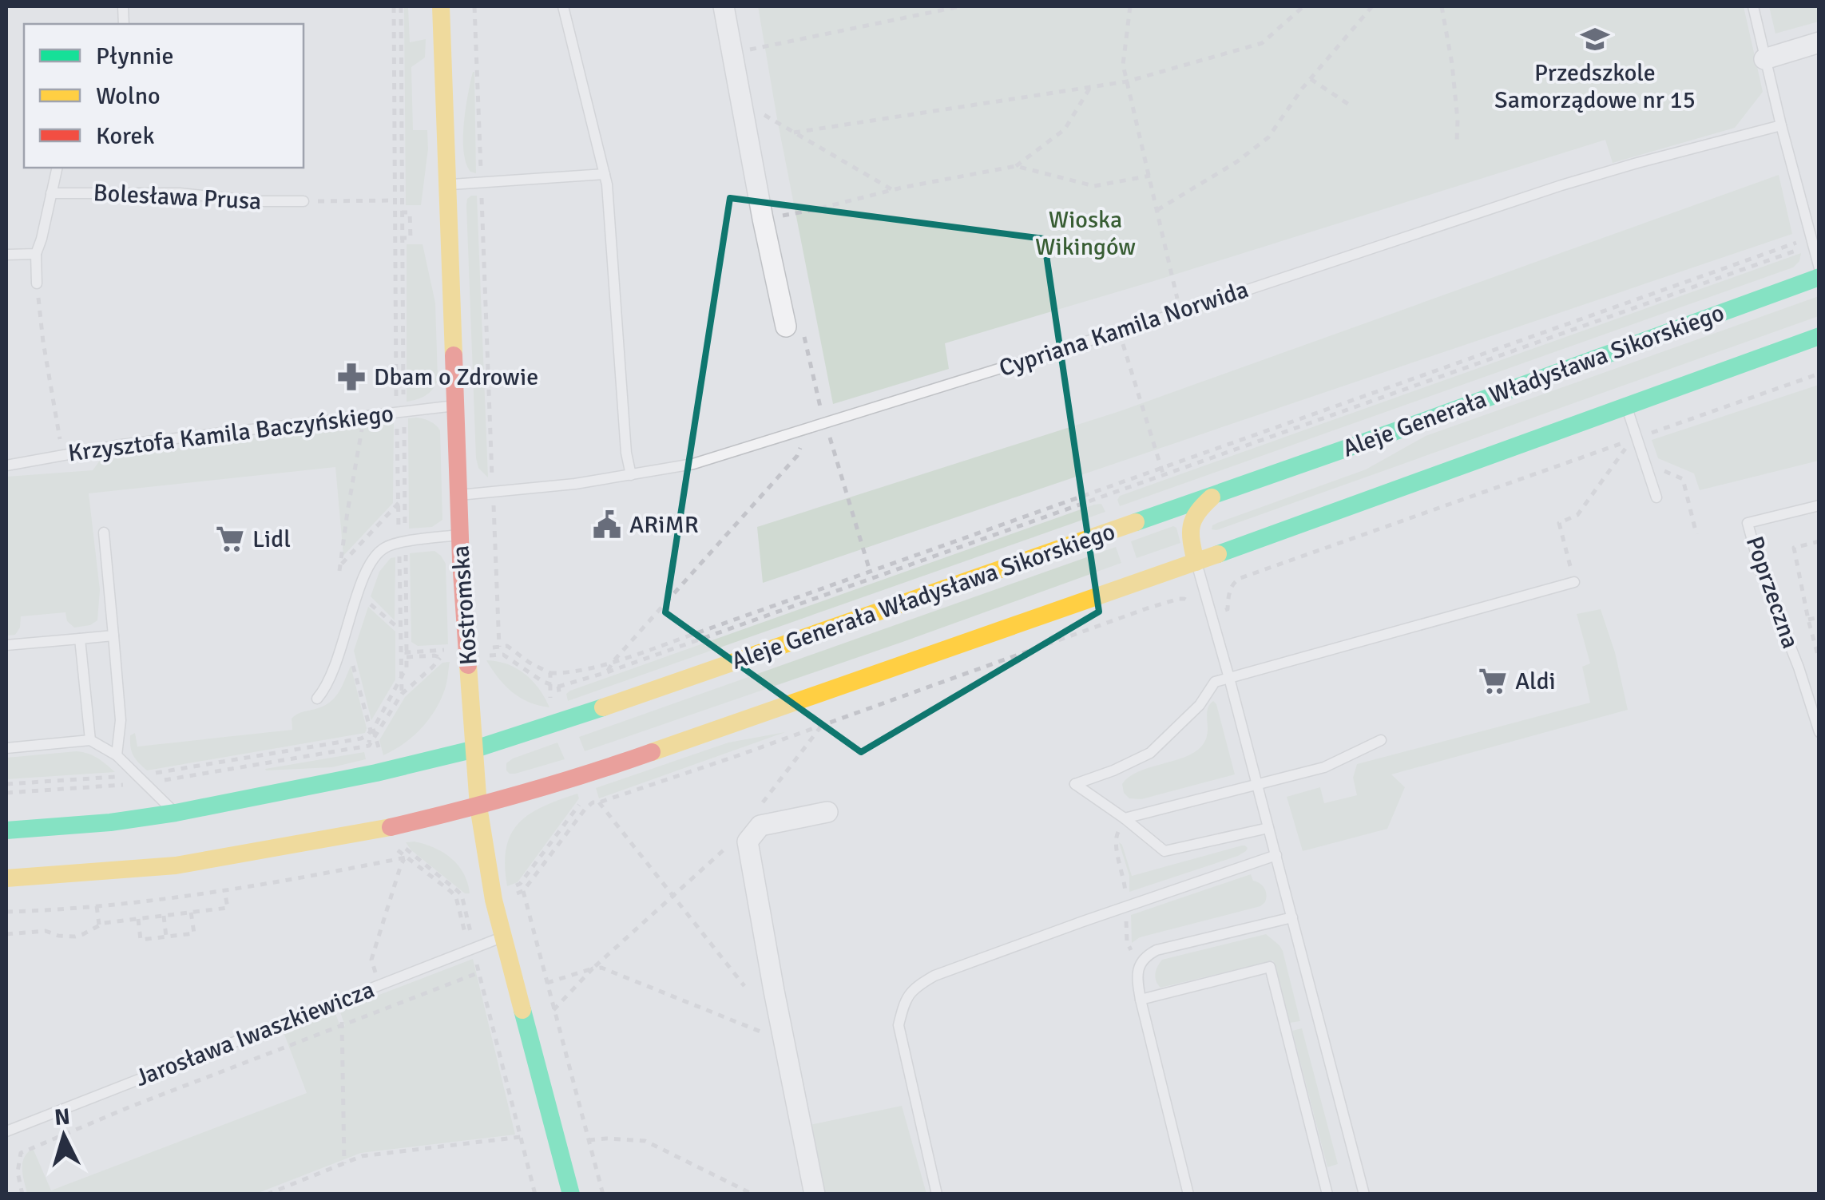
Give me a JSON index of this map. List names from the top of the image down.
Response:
{
  "streets": {
    "main road": ["Aleje Generała Władysława Sikorskiego", "Kostromska"],
    "lane": [
      "Bolesława Prusa",
      "Cypriana Kamila Norwida",
      "Krzysztofa Kamila Baczyńskiego",
      "Poprzeczna",
      "Jarosława Iwaszkiewicza"
    ]
  },
  "crossings": [
    ["Cypriana Kamila Norwida", "Kostromska"],
    ["Aleje Generała Władysława Sikorskiego", "Kostromska"],
    ["Krzysztofa Kamila Baczyńskiego", "Kostromska"],
    ["Kostromska", "Jarosława Iwaszkiewicza"]
  ],
  "parks": ["Wioska Wikingów"],
  "places": {
    "school or university": ["Przedszkole Samorządowe nr 15"],
    "pharmacy": ["Dbam o Zdrowie"],
    "public building": ["ARiMR"],
    "supermarket": ["Lidl", "Aldi"]
  },
  "legend": ["Płynnie", "Wolno", "Korek"],
  "north": "top"
}
